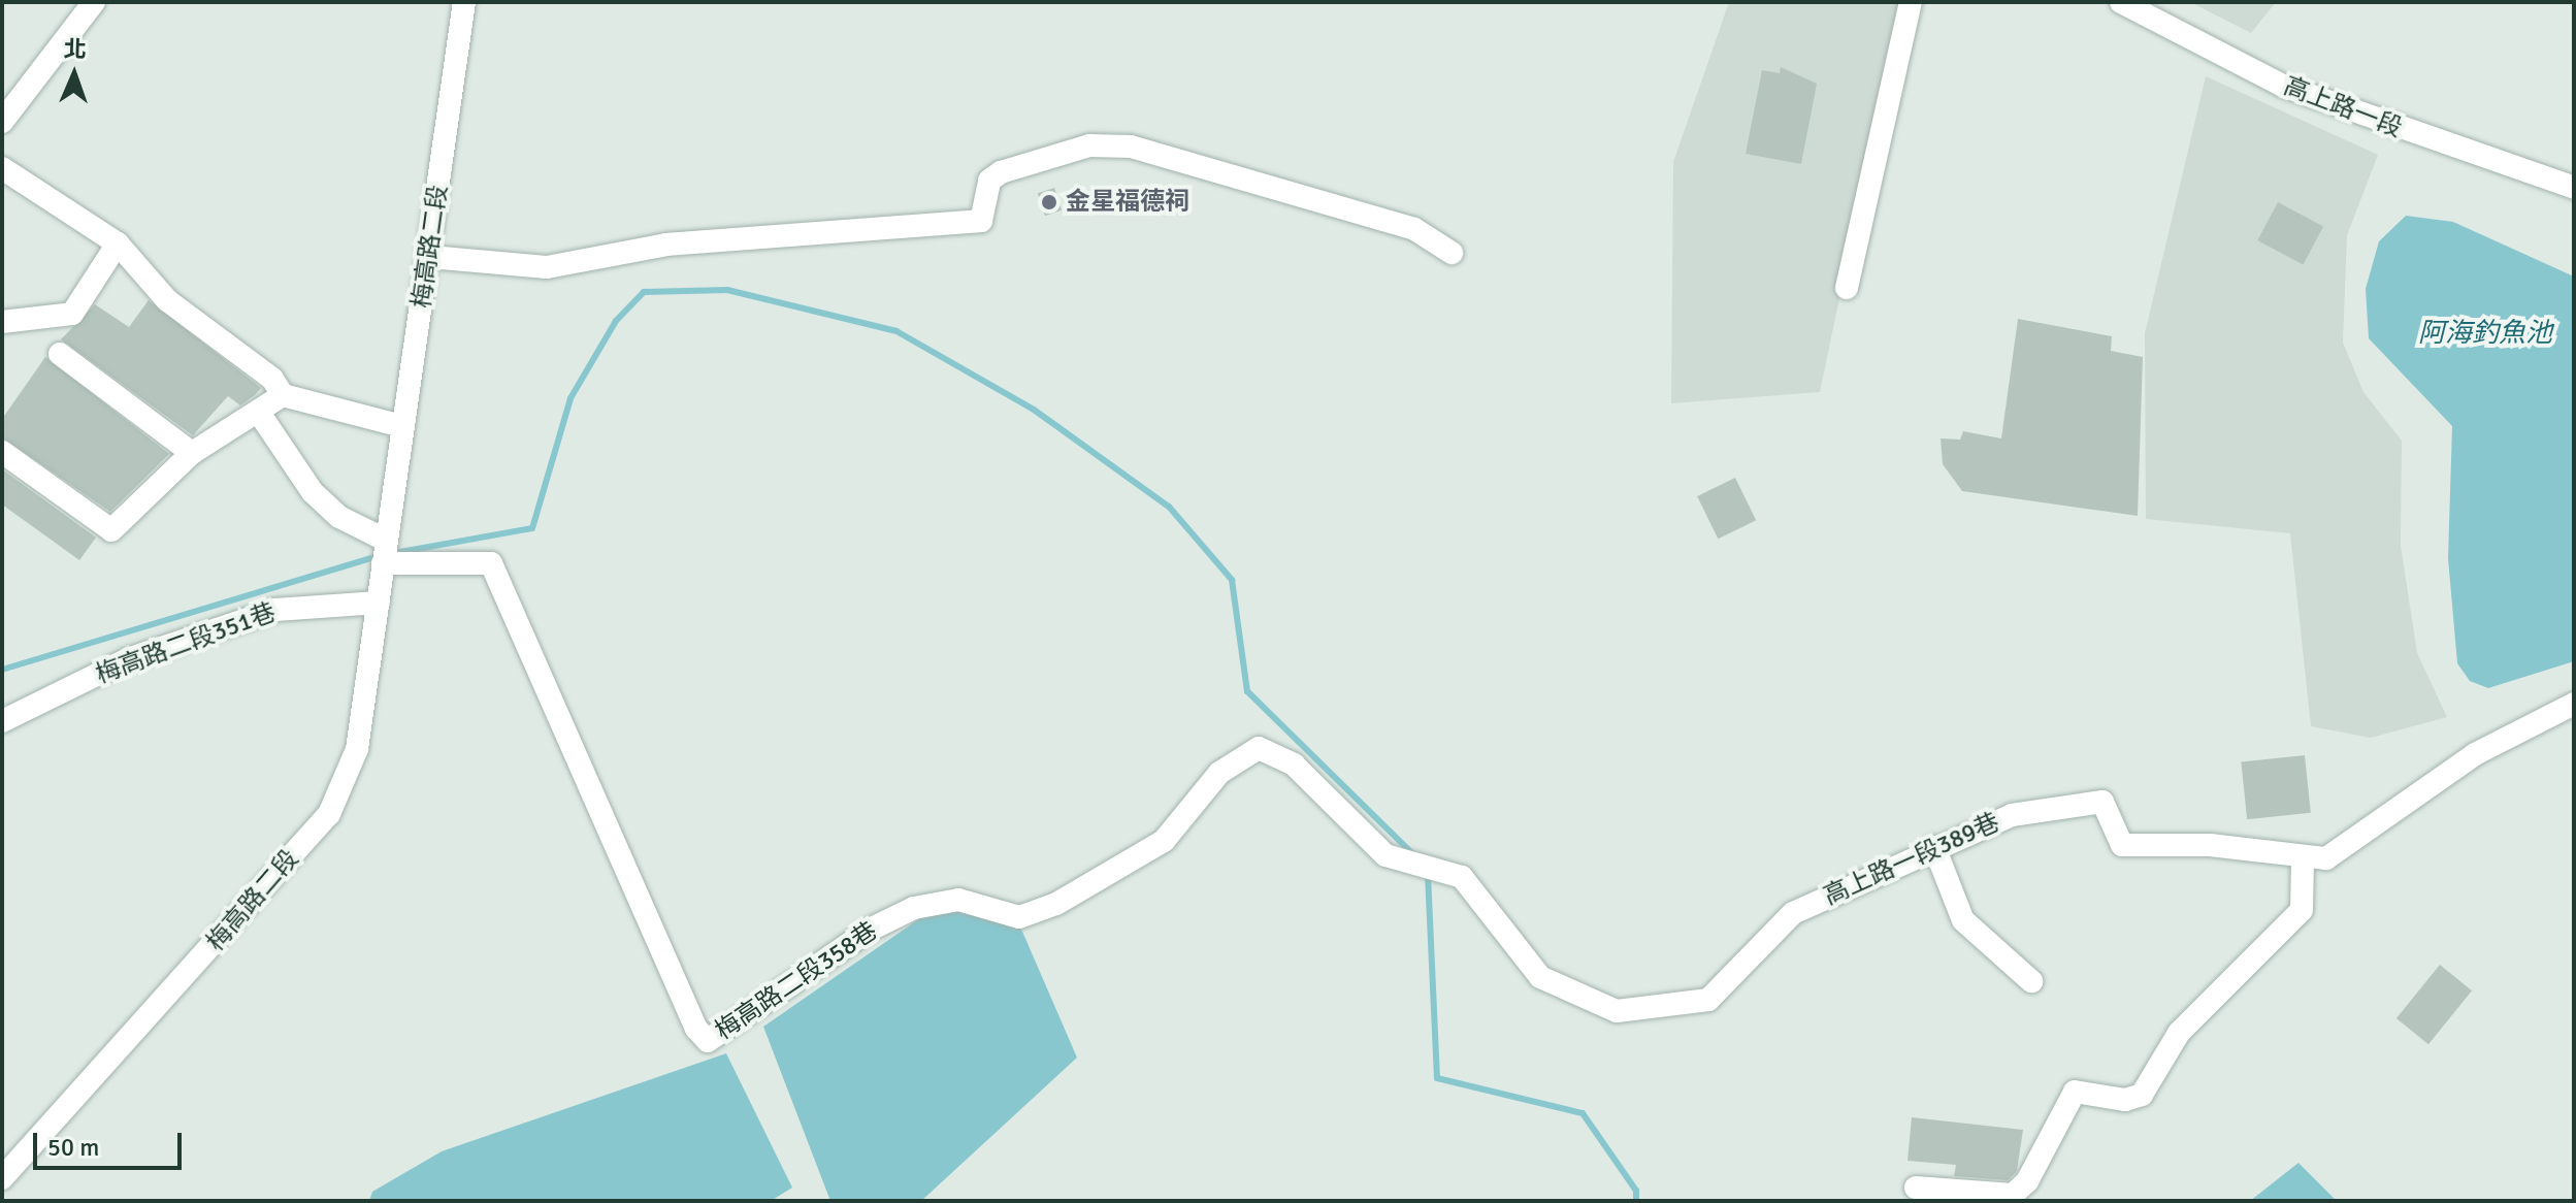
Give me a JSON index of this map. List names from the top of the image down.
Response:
{
  "streets": {
    "street": [
      "高上路一段",
      "梅高路二段",
      "梅高路二段351巷",
      "高上路一段389巷",
      "梅高路二段358巷"
    ]
  },
  "crossings": [
    ["梅高路二段", "梅高路二段351巷"],
    ["梅高路二段", "梅高路二段358巷"],
    ["高上路一段389巷", "梅高路二段358巷"]
  ],
  "water": ["阿海釣魚池"],
  "places": ["金星福德祠"],
  "scale_bar": "50 m",
  "north": "top"
}
